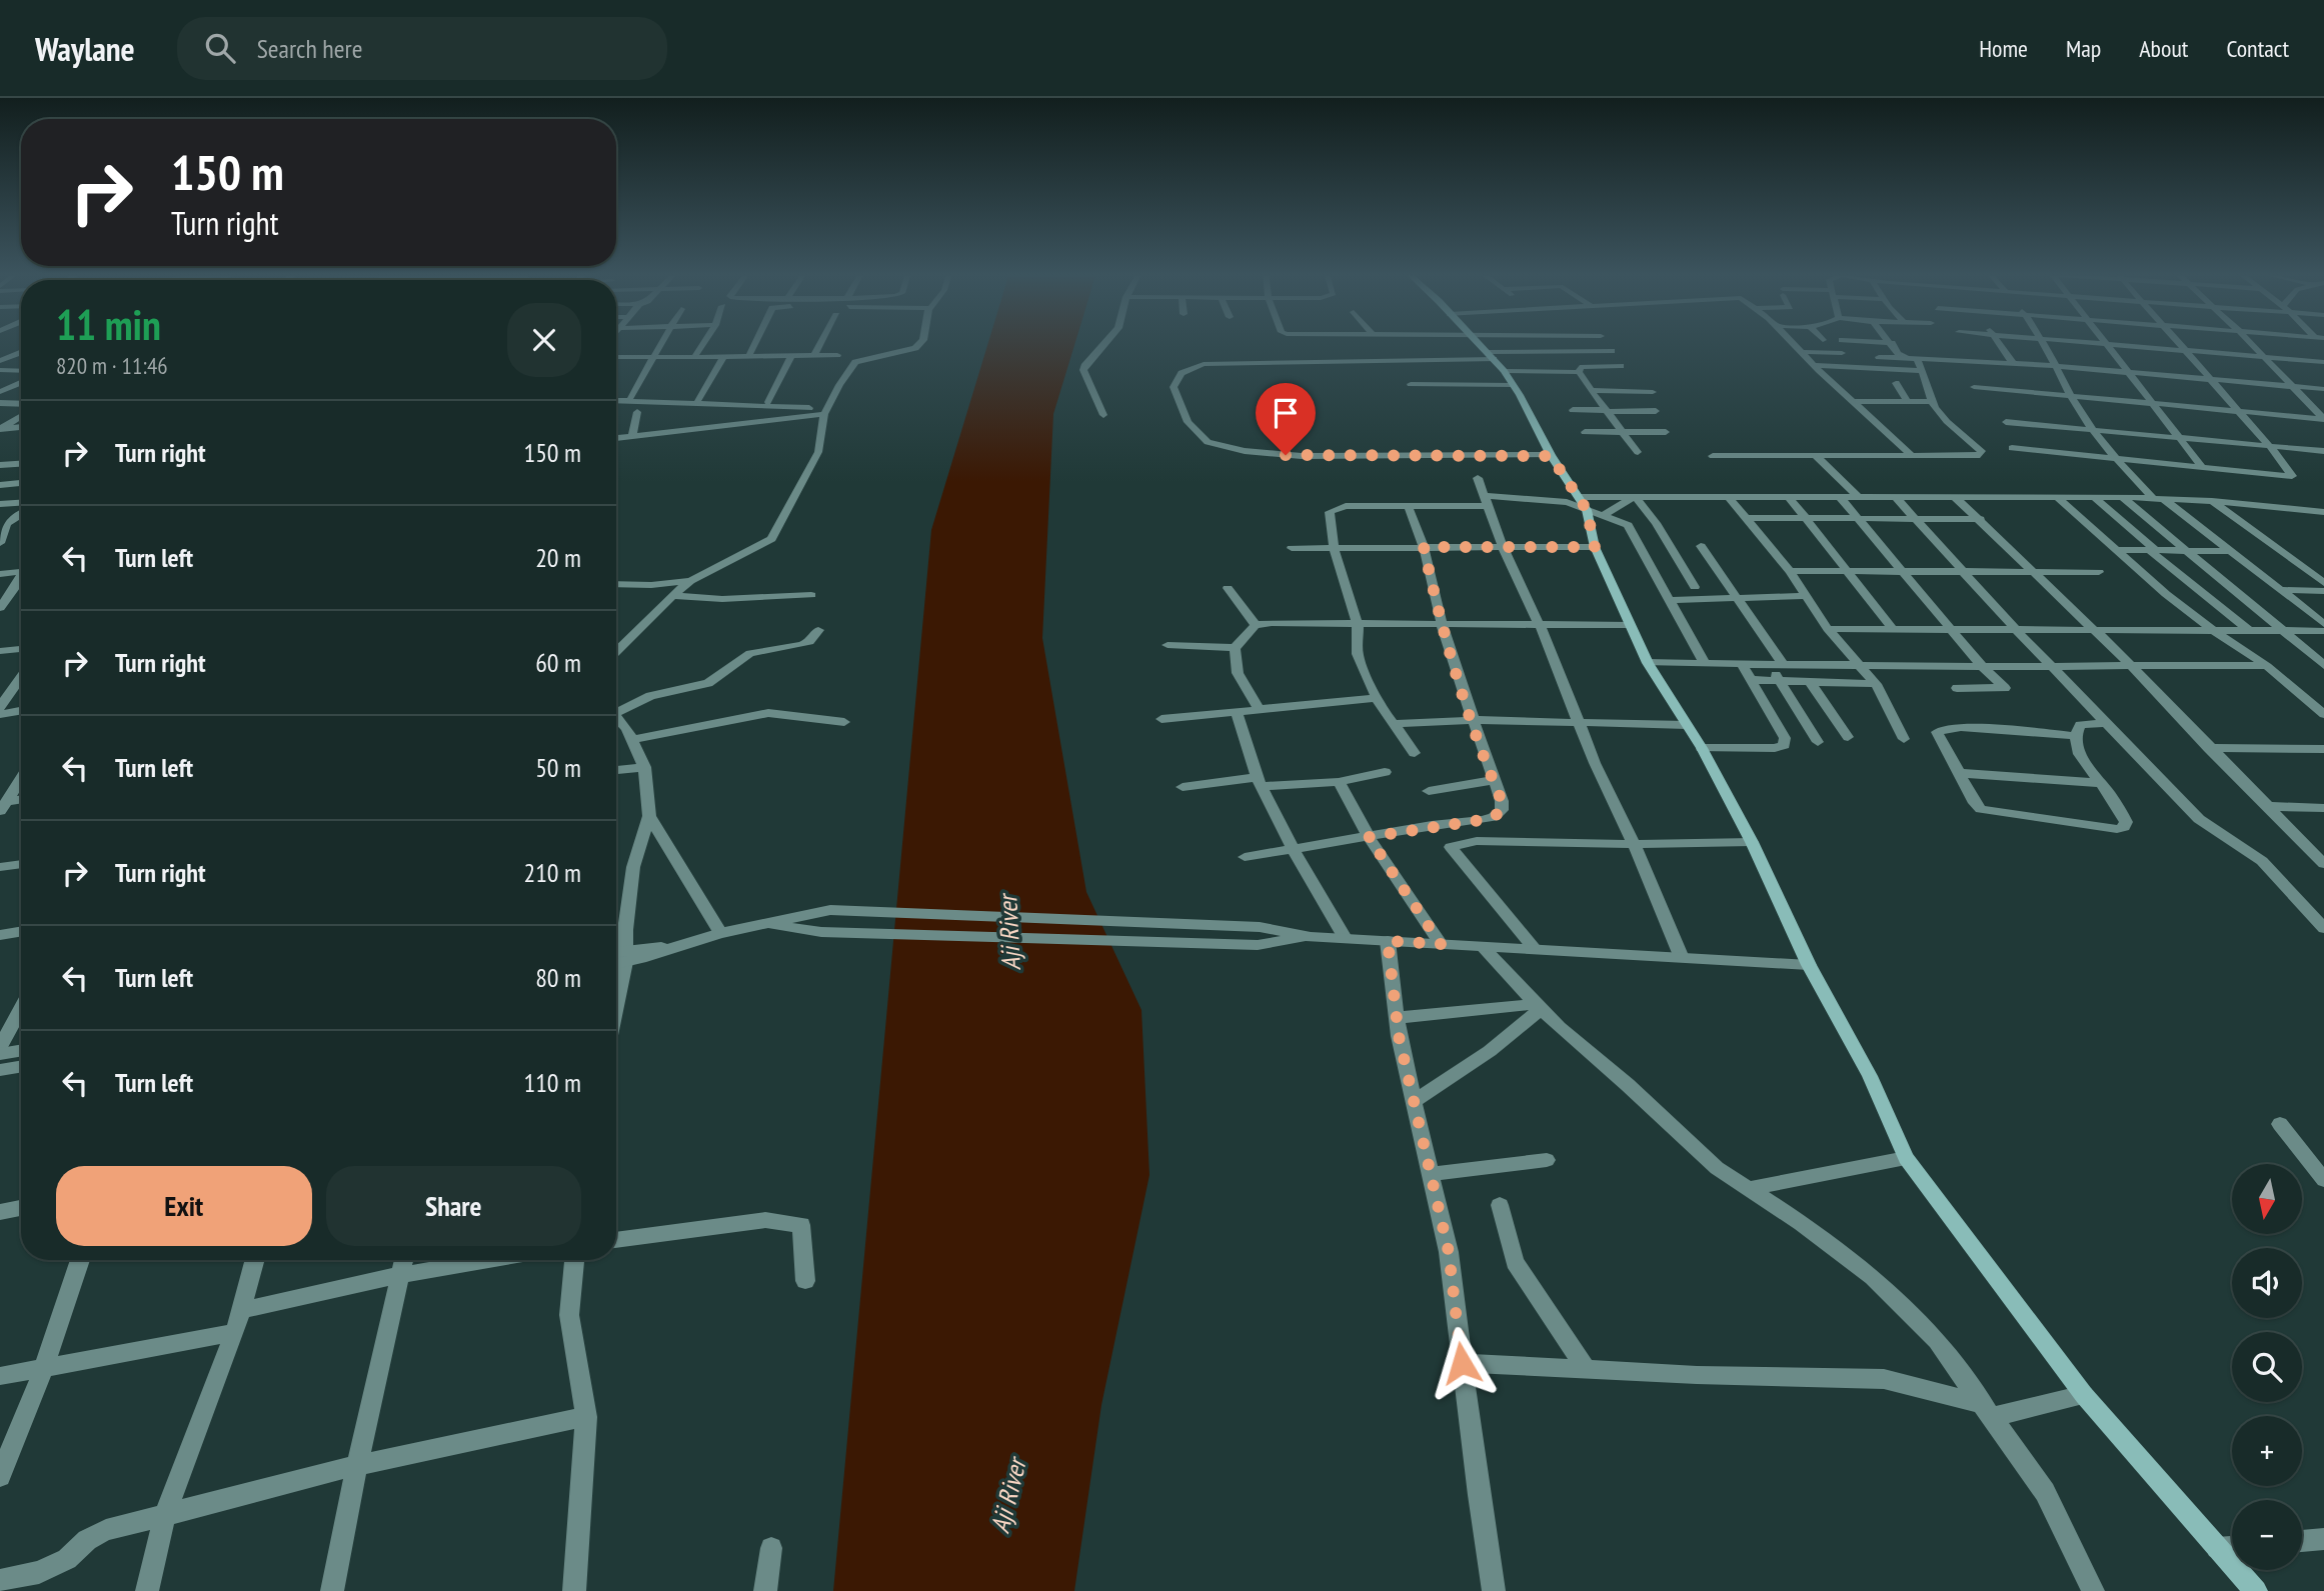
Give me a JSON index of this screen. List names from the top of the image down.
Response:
{
  "water": ["Aji River"],
  "north": "bottom",
  "page": {
    "header": "Waylane",
    "search": "Search here",
    "nav": [
      "Home",
      "Map",
      "About",
      "Contact"
    ],
    "turn": ["150 m", "Turn right"],
    "heading": ["11 min", "820 m · 11:46"],
    "list": [
      {
        "name": "Turn right",
        "value": "150 m"
      },
      {
        "name": "Turn left",
        "value": "20 m"
      },
      {
        "name": "Turn right",
        "value": "60 m"
      },
      {
        "name": "Turn left",
        "value": "50 m"
      },
      {
        "name": "Turn right",
        "value": "210 m"
      },
      {
        "name": "Turn left",
        "value": "80 m"
      },
      {
        "name": "Turn left",
        "value": "110 m"
      }
    ],
    "buttons": ["Exit", "Share"],
    "map_buttons": ["+", "−"]
  }
}
